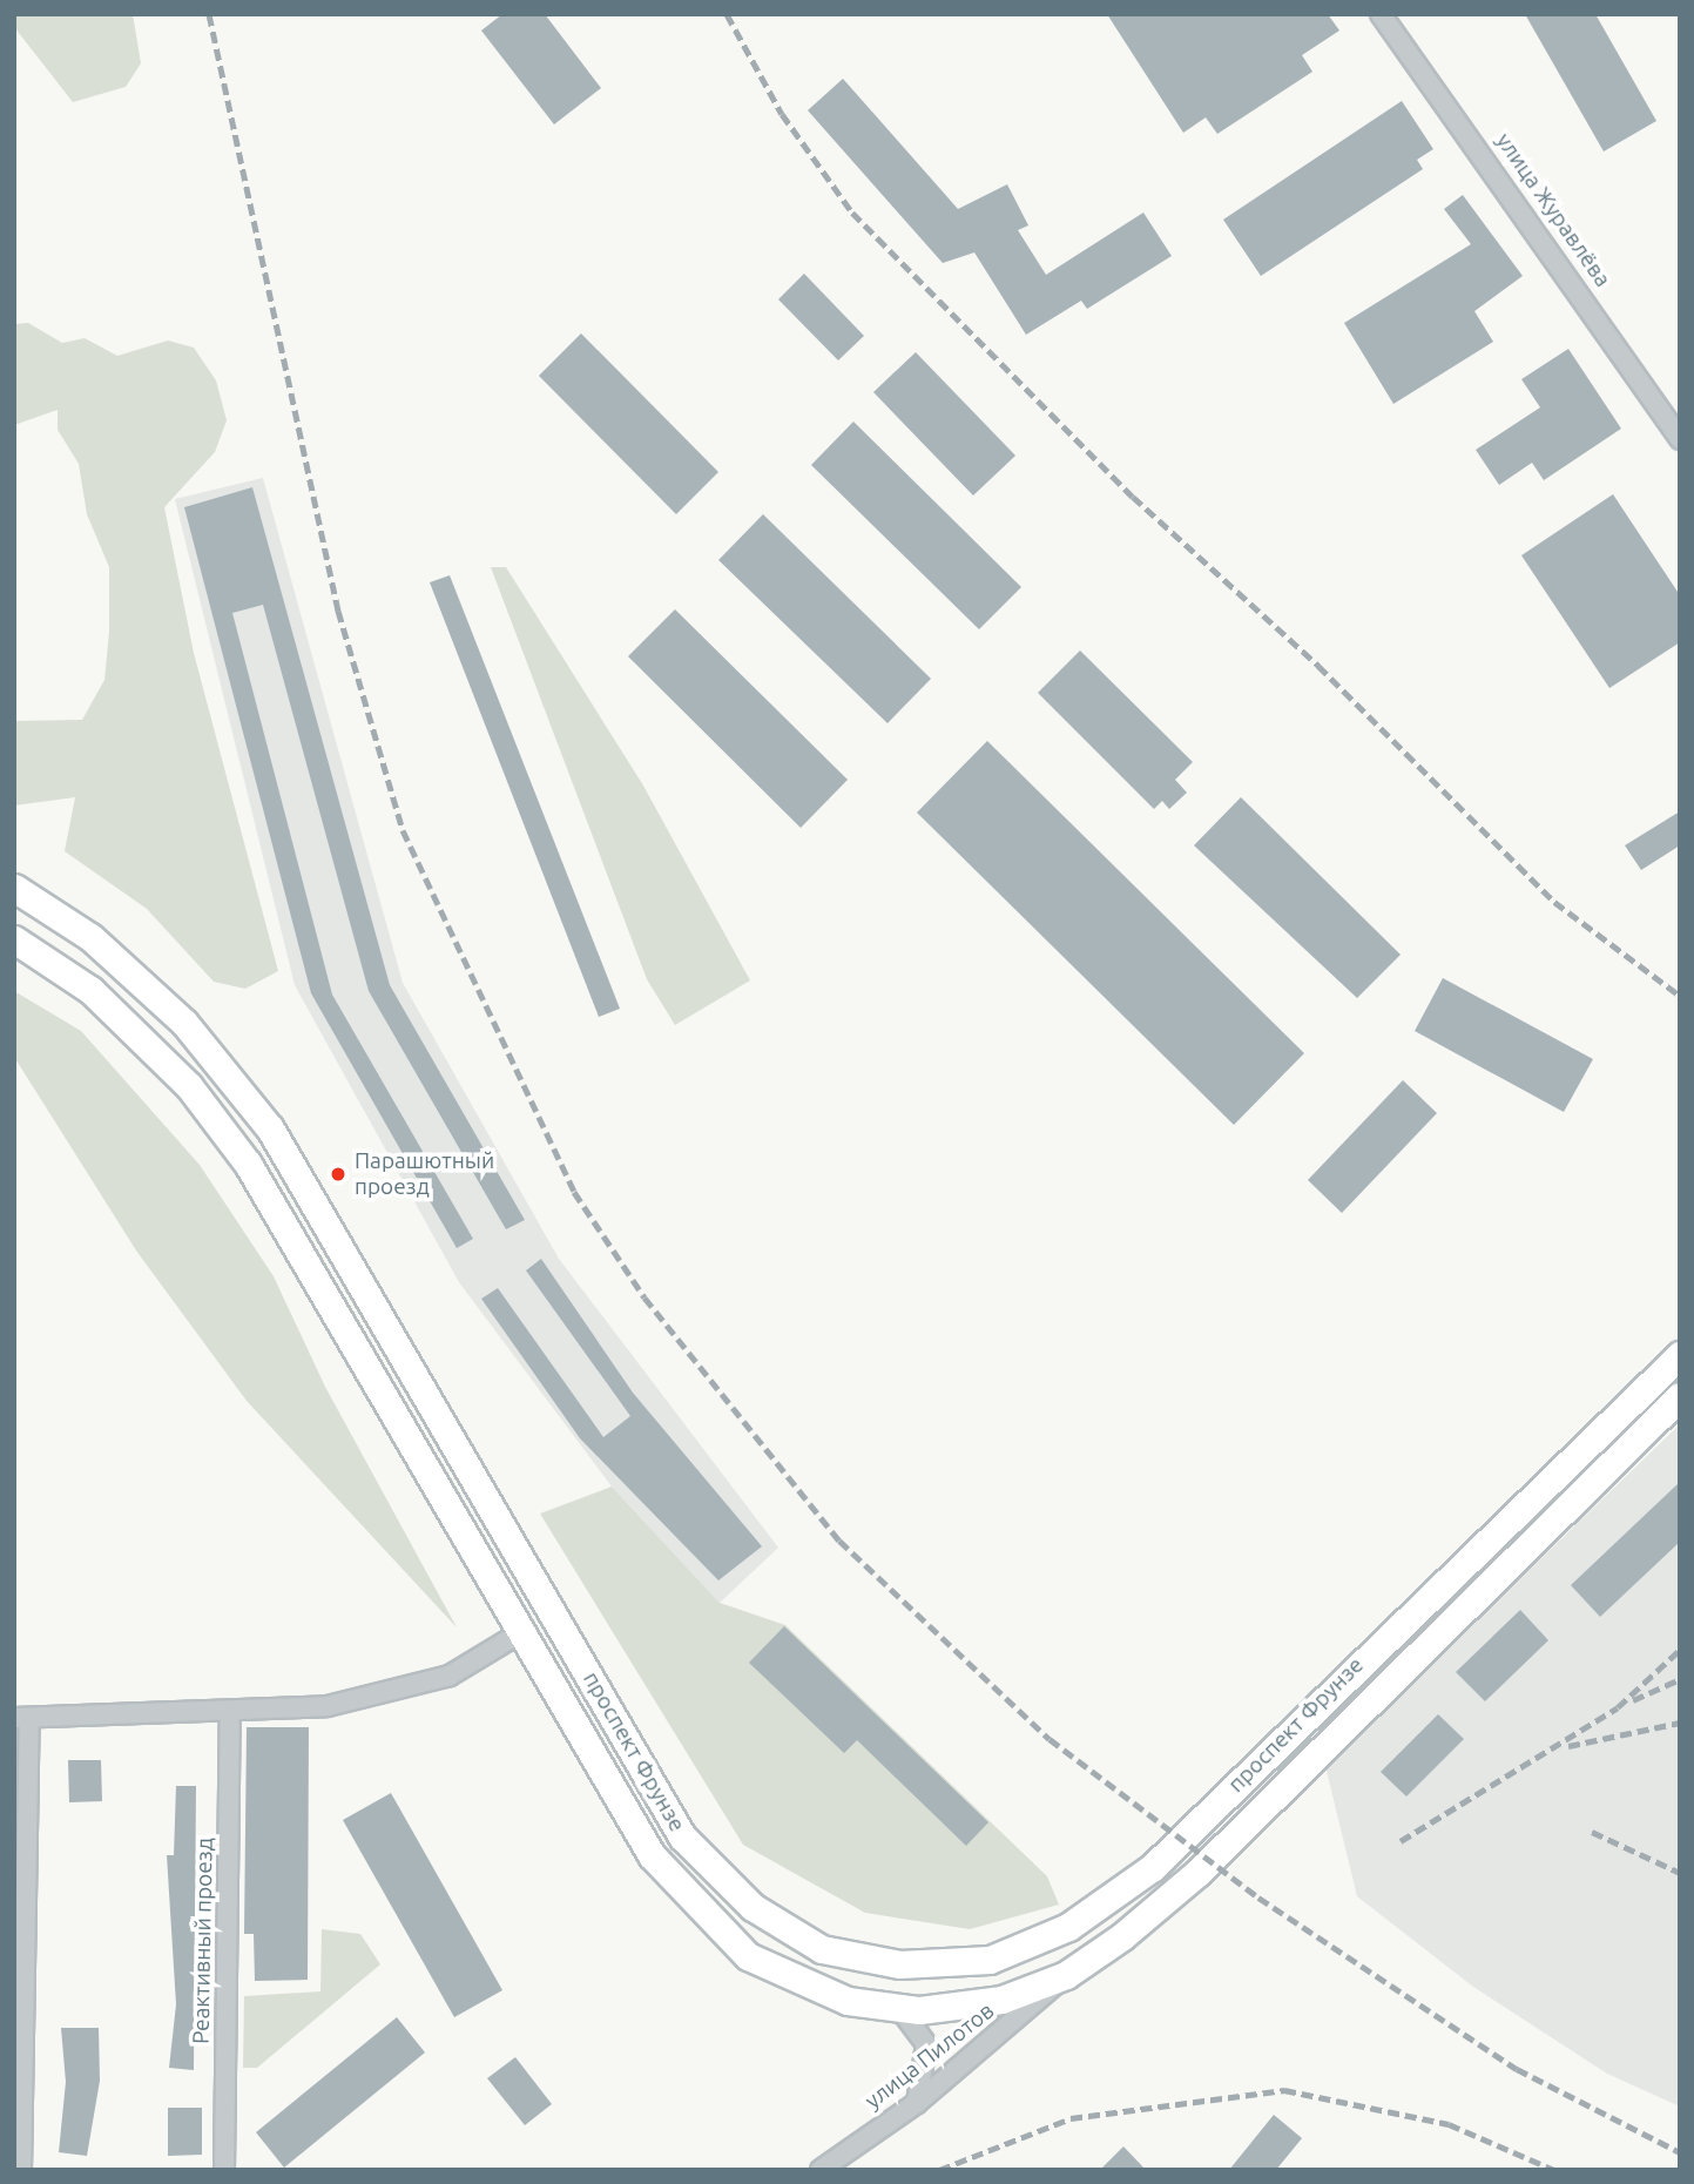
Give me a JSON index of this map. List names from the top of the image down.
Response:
{
  "streets": {
    "main road": ["проспект Фрунзе"],
    "street": ["улица Журавлёва", "Реактивный проезд", "улица Пилотов"]
  },
  "crossings": [
    ["проспект Фрунзе", "улица Пилотов"]
  ],
  "places": ["Парашютный проезд"]
}
